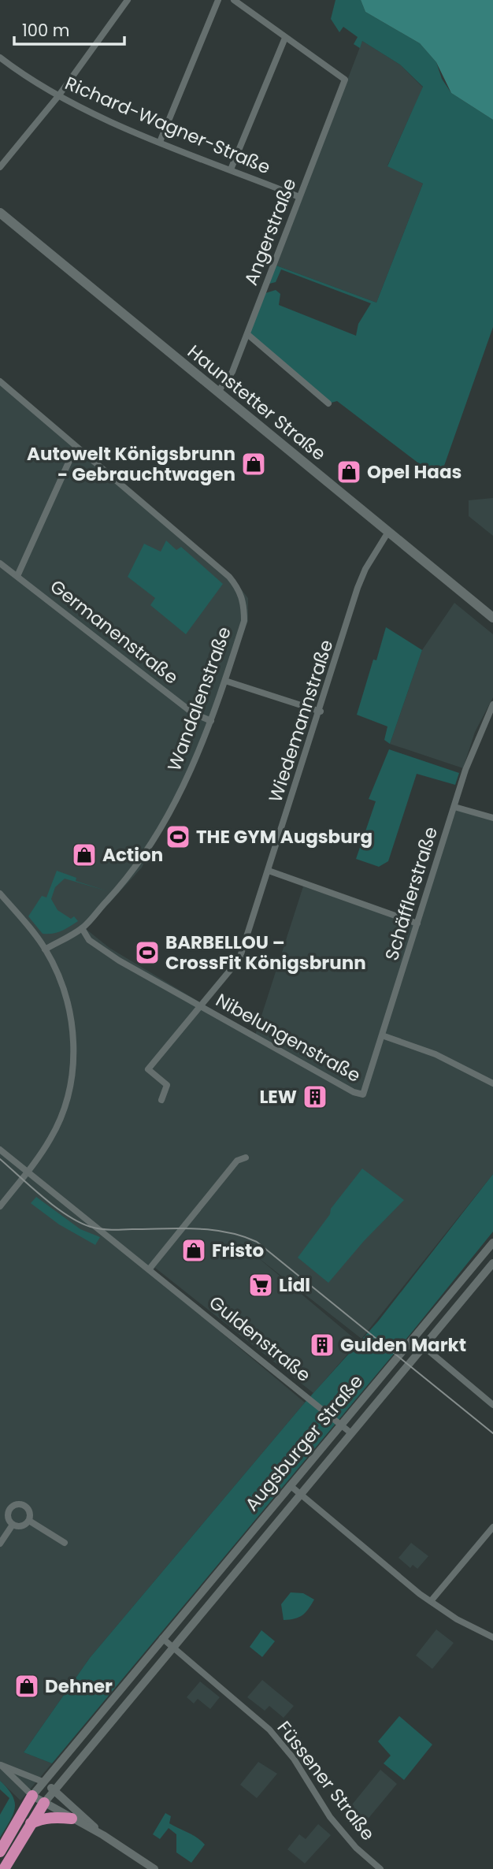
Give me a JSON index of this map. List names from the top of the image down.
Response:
{
  "streets": {
    "main road": ["Haunstetter Straße"],
    "street": [
      "Richard-Wagner-Straße",
      "Angerstraße",
      "Germanenstraße",
      "Wandalenstraße",
      "Wiedemannstraße",
      "Schäfflerstraße",
      "Nibelungenstraße",
      "Guldenstraße",
      "Augsburger Straße",
      "Füssener Straße"
    ]
  },
  "crossings": [
    ["Richard-Wagner-Straße", "Angerstraße"],
    ["Angerstraße", "Haunstetter Straße"],
    ["Haunstetter Straße", "Wiedemannstraße"],
    ["Germanenstraße", "Wandalenstraße"],
    ["Wandalenstraße", "Nibelungenstraße"],
    ["Wiedemannstraße", "Nibelungenstraße"],
    ["Schäfflerstraße", "Nibelungenstraße"],
    ["Guldenstraße", "Augsburger Straße"],
    ["Augsburger Straße", "Füssener Straße"]
  ],
  "places": {
    "shop": [
      "Autowelt Königsbrunn - Gebrauchtwagen",
      "Opel Haas",
      "Action",
      "Fristo",
      "Dehner"
    ],
    "sports": ["THE GYM Augsburg", "BARBELLOU – CrossFit Königsbrunn"],
    "building": ["LEW", "Gulden Markt"],
    "supermarket": ["Lidl"]
  },
  "scale_bar": "100 m"
}
